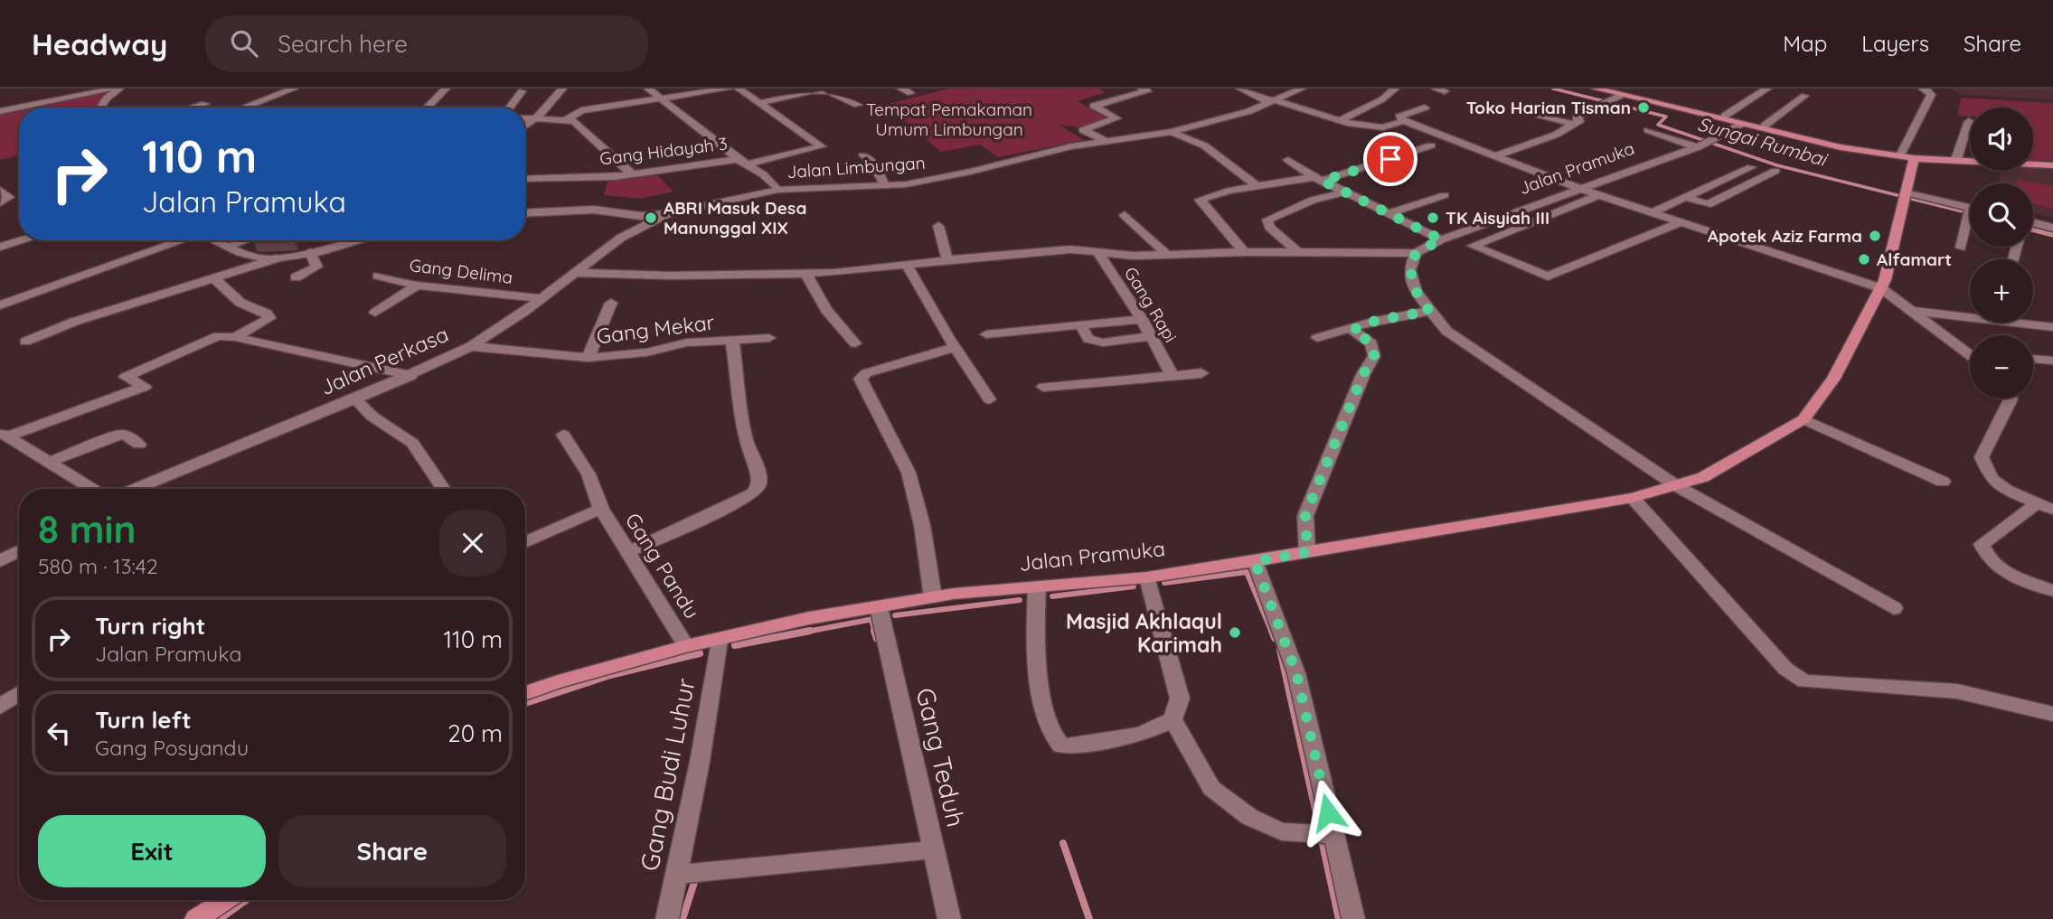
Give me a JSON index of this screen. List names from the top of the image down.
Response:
{
  "streets": {
    "main road": ["Jalan Pramuka"],
    "street": [
      "Gang Hidayah 3",
      "Jalan Limbungan",
      "Gang Delima",
      "Gang Rapi",
      "Gang Mekar",
      "Jalan Perkasa",
      "Gang Pandu",
      "Gang Teduh",
      "Gang Budi Luhur"
    ]
  },
  "crossings": [
    ["Jalan Limbungan", "Jalan Perkasa"],
    ["Jalan Pramuka", "Gang Pandu"],
    ["Jalan Pramuka", "Gang Teduh"],
    ["Jalan Pramuka", "Gang Budi Luhur"],
    ["Gang Delima", "Jalan Perkasa"],
    ["Gang Mekar", "Jalan Perkasa"]
  ],
  "water": ["Sungai Rumbai"],
  "parks": ["Tempat Pemakaman Umum Limbungan"],
  "places": [
    "Toko Harian Tisman",
    "ABRI Masuk Desa Manunggal XIX",
    "TK Aisyiah III",
    "Apotek Aziz Farma",
    "Alfamart",
    "Masjid Akhlaqul Karimah"
  ],
  "page": {
    "header": "Headway",
    "search": "Search here",
    "nav": ["Map", "Layers", "Share"],
    "map_buttons": ["+", "−"],
    "turn": ["110 m", "Jalan Pramuka"],
    "heading": ["8 min", "580 m · 13:42"],
    "list": [
      {
        "name": "Turn right",
        "note": "Jalan Pramuka",
        "value": "110 m"
      },
      {
        "name": "Turn left",
        "note": "Gang Posyandu",
        "value": "20 m"
      }
    ],
    "buttons": ["Exit", "Share"]
  }
}
